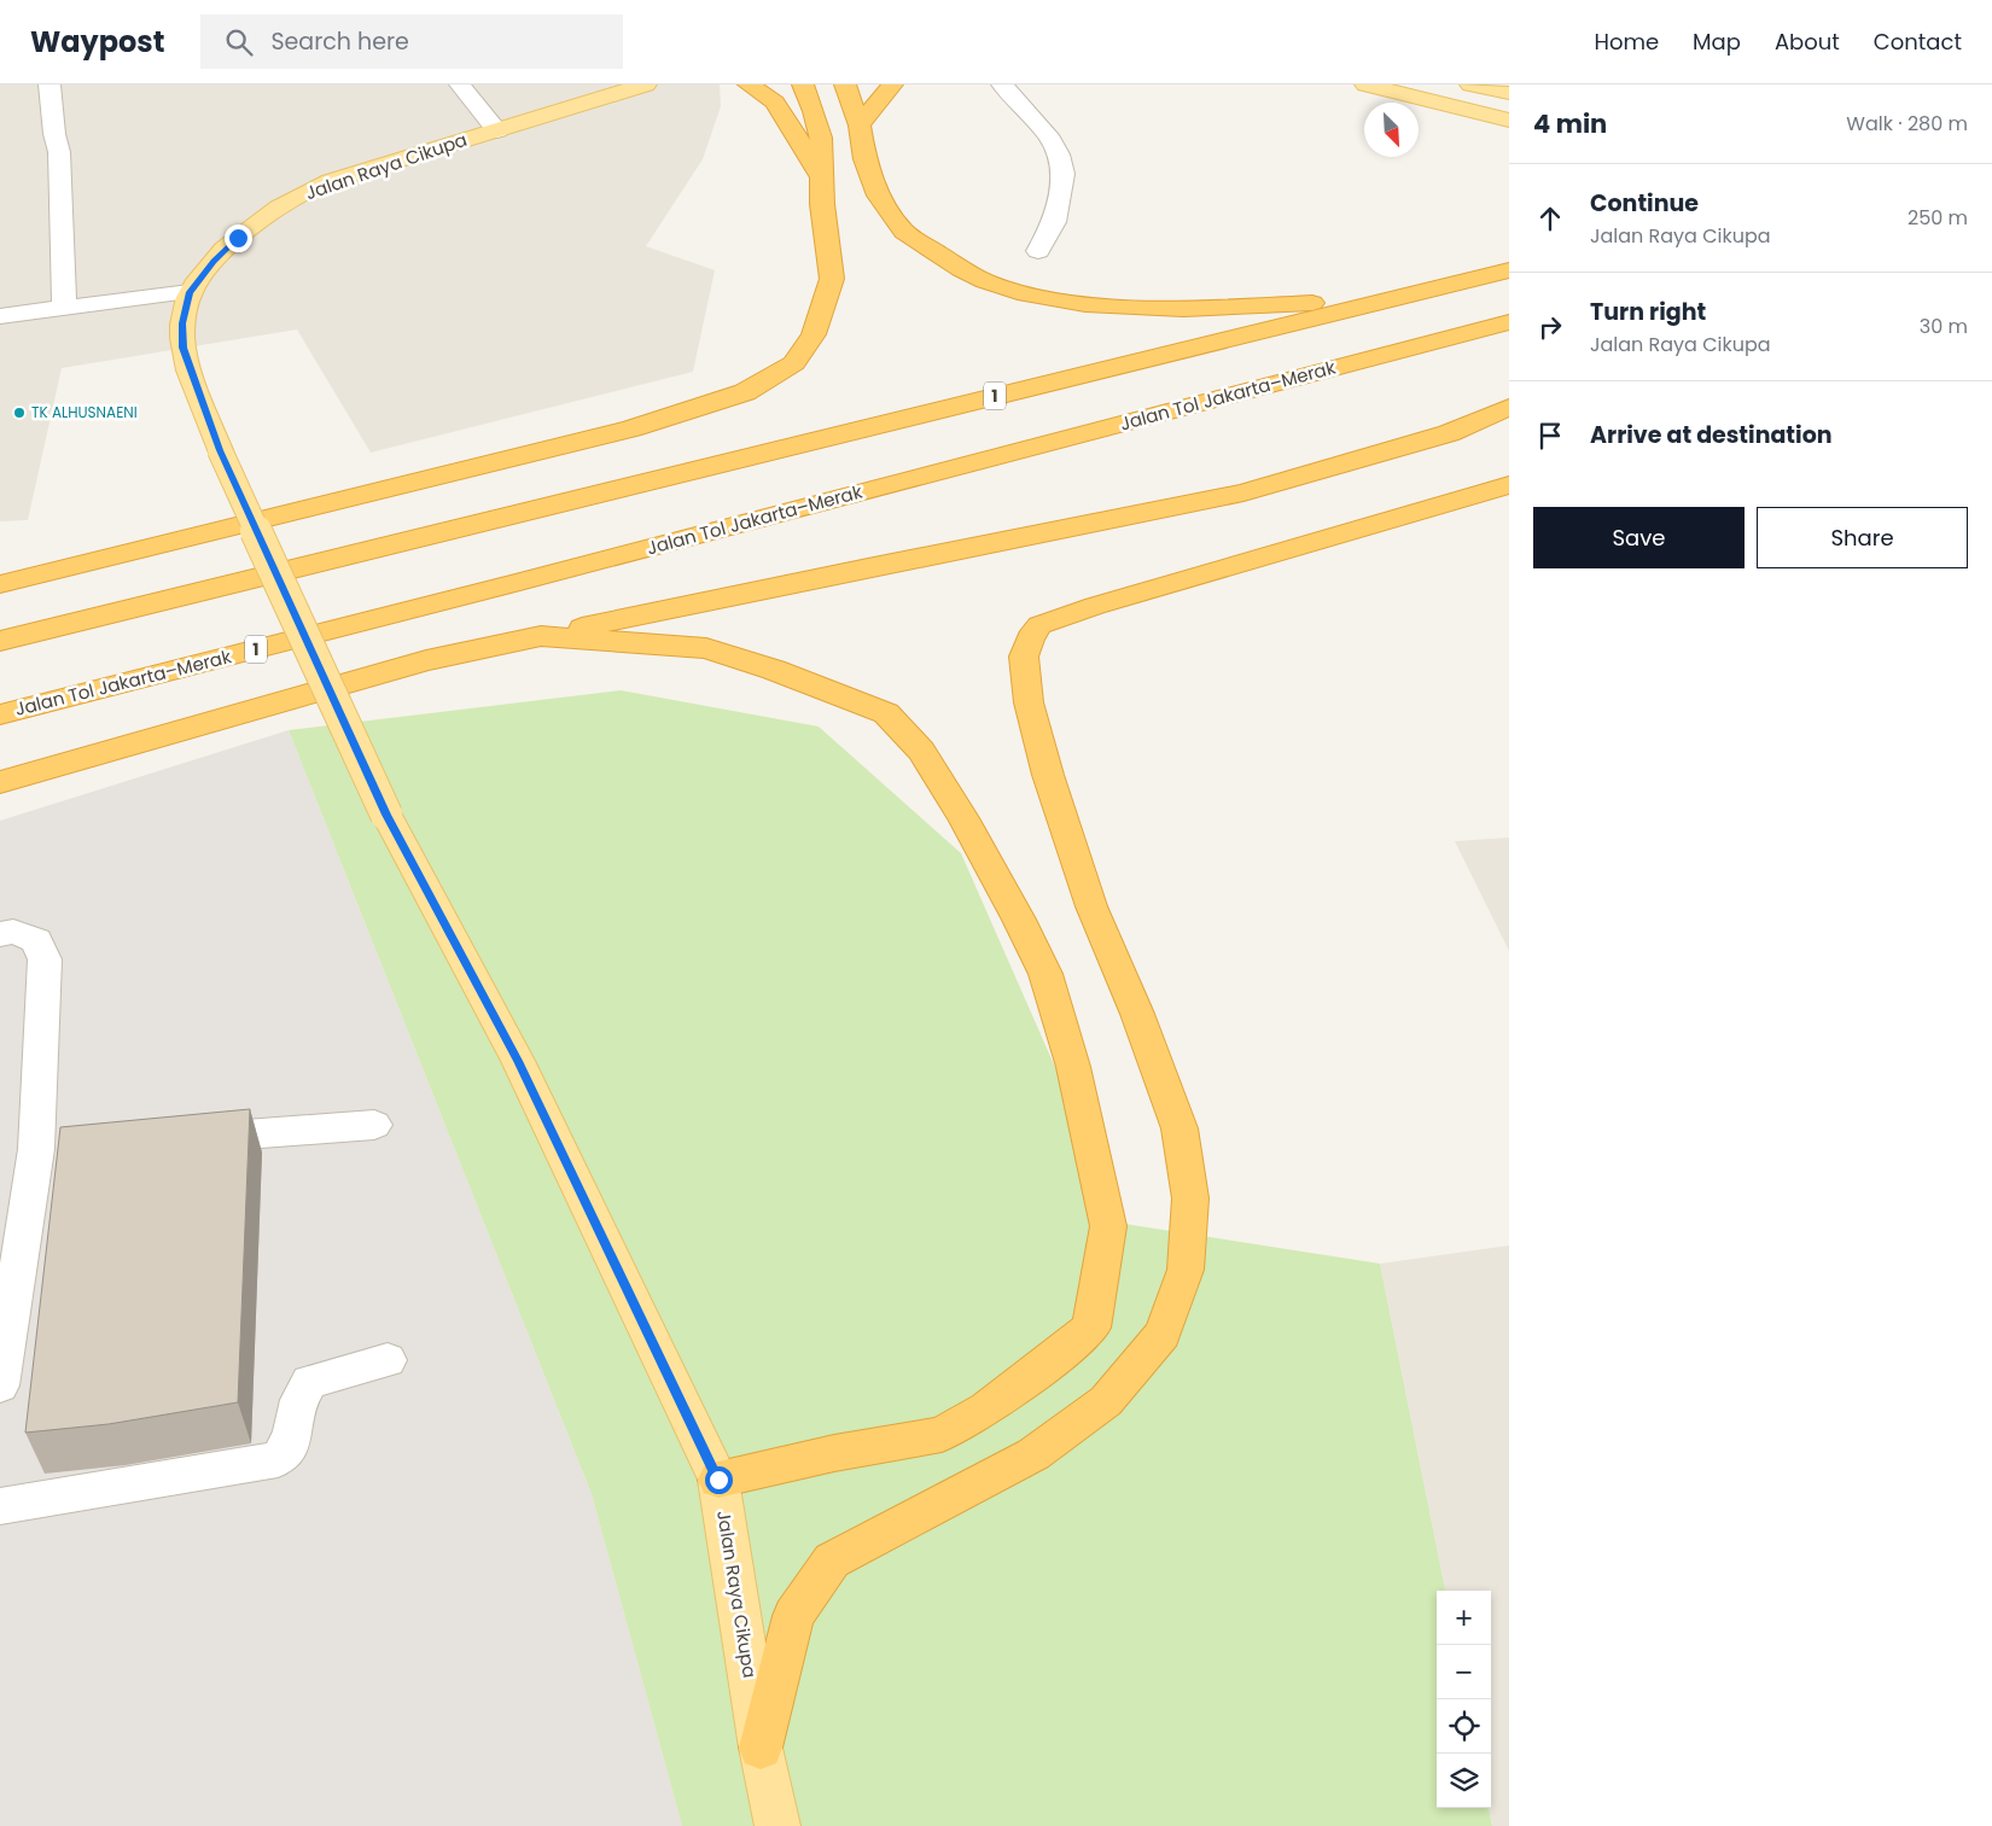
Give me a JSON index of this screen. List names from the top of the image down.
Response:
{
  "streets": {
    "highway": ["1", "Jalan Tol Jakarta–Merak"],
    "main road": ["Jalan Raya Cikupa"]
  },
  "places": ["TK ALHUSNAENI"],
  "north": "bottom right",
  "page": {
    "header": "Waypost",
    "search": "Search here",
    "nav": [
      "Home",
      "Map",
      "About",
      "Contact"
    ],
    "heading": ["4 min", "Walk · 280 m"],
    "list": [
      ["Continue", "Jalan Raya Cikupa", "250 m"],
      ["Turn right", "Jalan Raya Cikupa", "30 m"],
      "Arrive at destination"
    ],
    "buttons": ["Save", "Share"],
    "map_buttons": ["+", "−"]
  }
}
